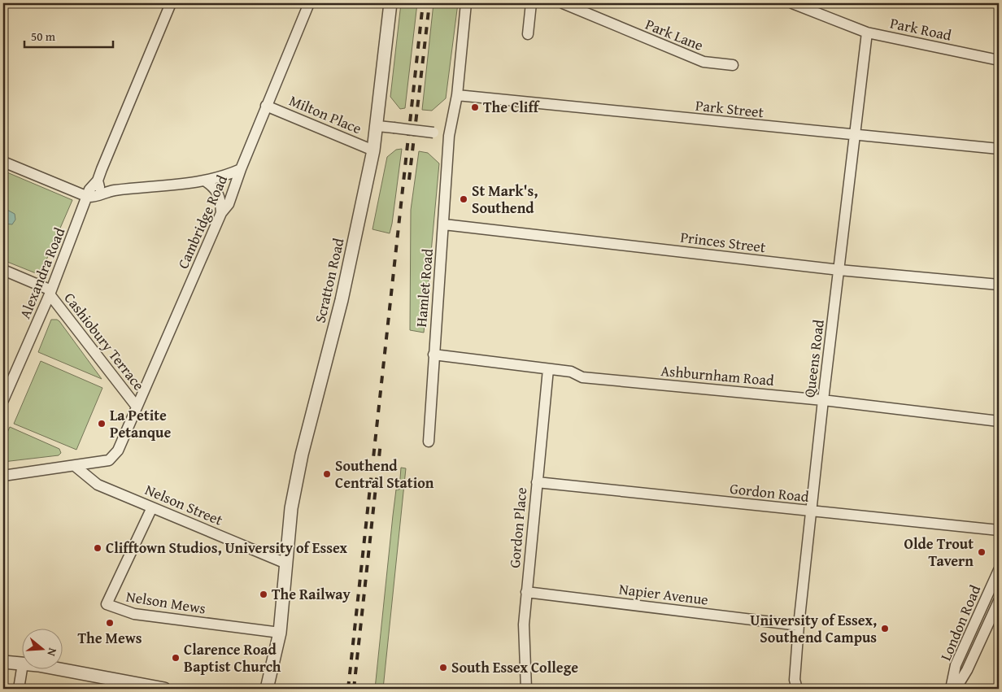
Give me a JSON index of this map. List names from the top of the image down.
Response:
{
  "streets": {
    "street": [
      "Park Road",
      "Park Lane",
      "Park Street",
      "Milton Place",
      "Cambridge Road",
      "Princes Street",
      "Alexandra Road",
      "Scratton Road",
      "Hamlet Road",
      "Cashiobury Terrace",
      "Queens Road",
      "Ashburnham Road",
      "Gordon Road",
      "Nelson Street",
      "Gordon Place",
      "Napier Avenue",
      "Nelson Mews",
      "London Road"
    ]
  },
  "crossings": [
    ["Park Road", "Queens Road"],
    ["Park Street", "Hamlet Road"],
    ["Park Street", "Queens Road"],
    ["Milton Place", "Cambridge Road"],
    ["Milton Place", "Scratton Road"],
    ["Cambridge Road", "Cashiobury Terrace"],
    ["Cambridge Road", "Nelson Street"],
    ["Princes Street", "Hamlet Road"],
    ["Princes Street", "Queens Road"],
    ["Alexandra Road", "Cashiobury Terrace"],
    ["Scratton Road", "Nelson Street"],
    ["Scratton Road", "Nelson Mews"],
    ["Hamlet Road", "Ashburnham Road"],
    ["Queens Road", "Ashburnham Road"],
    ["Queens Road", "Gordon Road"],
    ["Queens Road", "Napier Avenue"],
    ["Ashburnham Road", "Gordon Place"],
    ["Gordon Road", "Gordon Place"],
    ["Nelson Street", "Nelson Mews"],
    ["Gordon Place", "Napier Avenue"]
  ],
  "places": [
    "The Cliff",
    "St Mark's, Southend",
    "La Petite Petanque",
    "Southend Central Station",
    "Clifftown Studios, University of Essex",
    "Olde Trout Tavern",
    "The Railway",
    "The Mews",
    "University of Essex, Southend Campus",
    "Clarence Road Baptist Church",
    "South Essex College"
  ],
  "scale_bar": "50 m",
  "north": "right"
}
